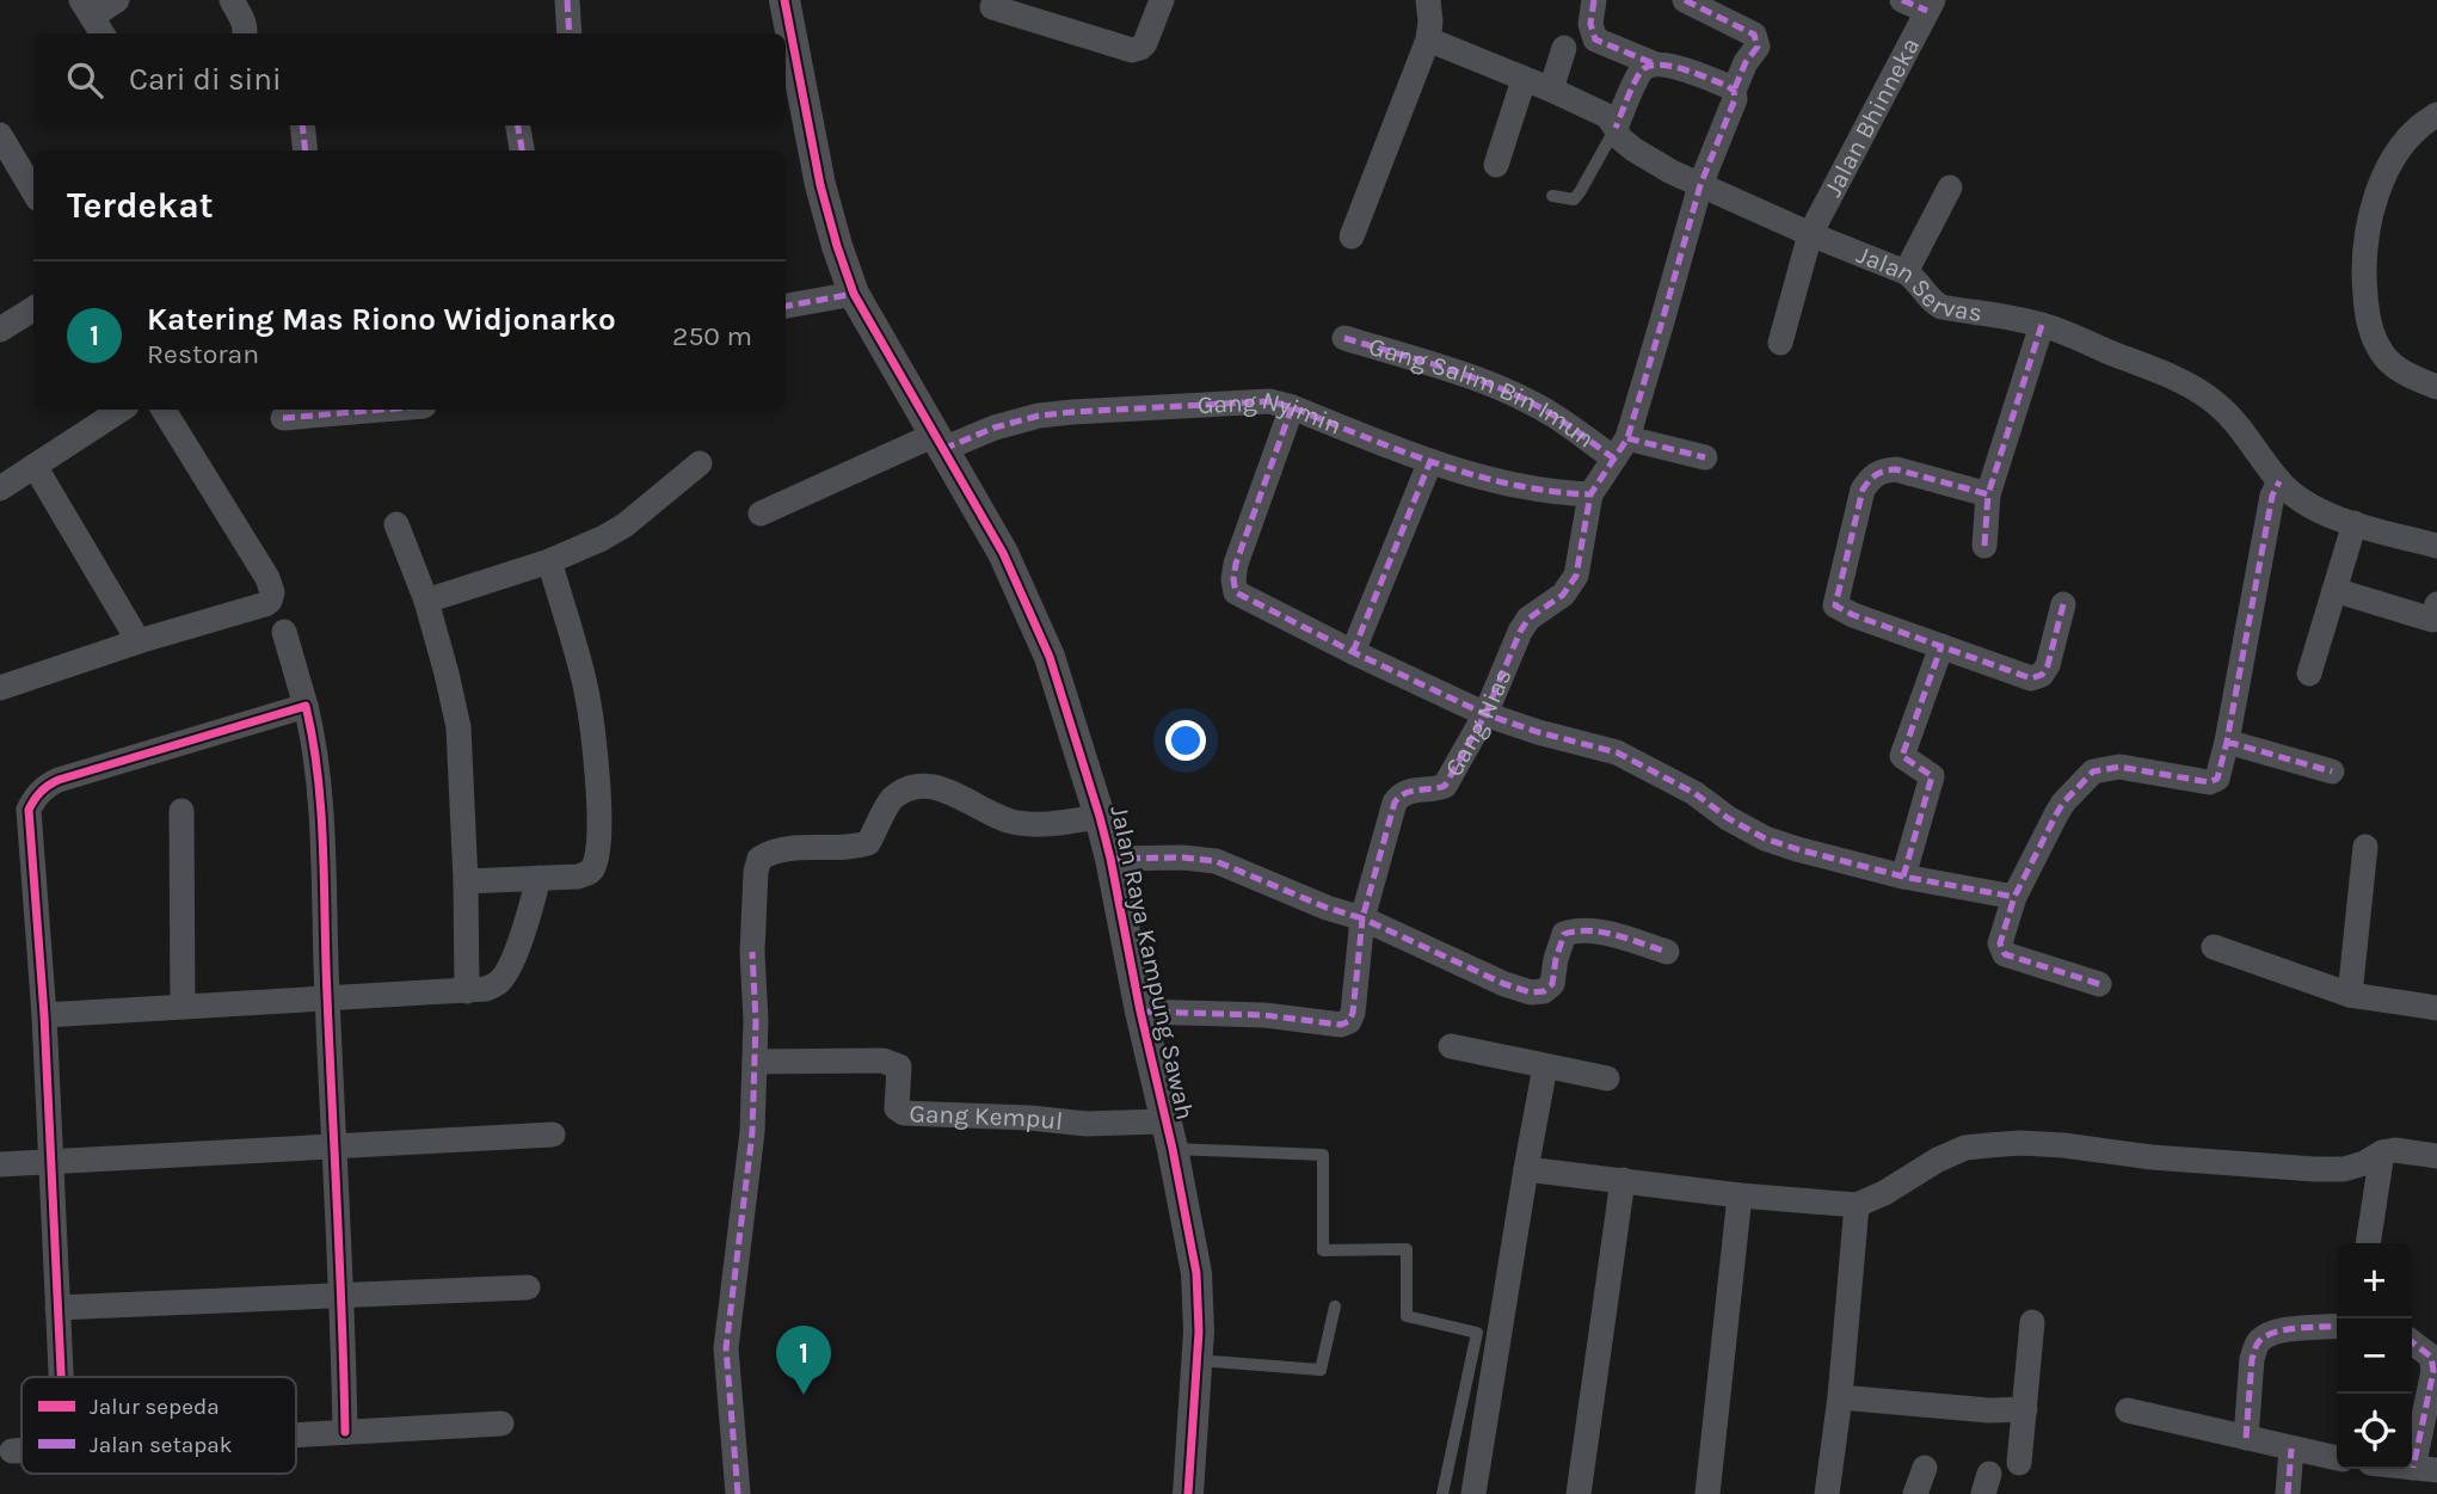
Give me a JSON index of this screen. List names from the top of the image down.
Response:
{
  "streets": {
    "street": [
      "Jalan Bhinneka",
      "Jalan Servas",
      "Gang Salim Bin Imun",
      "Gang Nyimin",
      "Gang Nias",
      "Jalan Raya Kampung Sawah",
      "Gang Kempul"
    ]
  },
  "crossings": [
    ["Jalan Bhinneka", "Jalan Servas"],
    ["Gang Nyimin", "Gang Nias"],
    ["Gang Nyimin", "Jalan Raya Kampung Sawah"],
    ["Jalan Raya Kampung Sawah", "Gang Kempul"]
  ],
  "legend": ["Jalur sepeda", "Jalan setapak"],
  "page": {
    "search": "Cari di sini",
    "heading": "Terdekat",
    "list": [
      {
        "mark": "1",
        "name": "Katering Mas Riono Widjonarko",
        "note": "Restoran",
        "value": "250 m"
      }
    ],
    "map_buttons": ["+", "−"],
    "pins": "1"
  }
}
